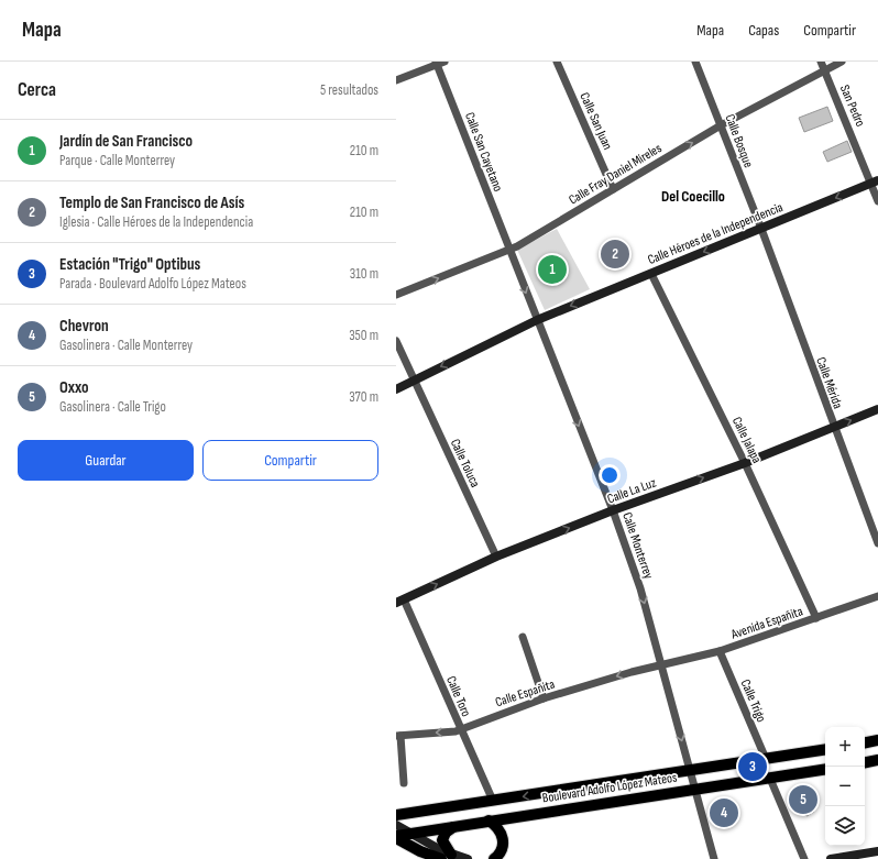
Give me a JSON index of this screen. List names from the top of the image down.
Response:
{
  "streets": {
    "main road": ["Boulevard Adolfo López Mateos"],
    "street": [
      "San Pedro",
      "Calle San Juan",
      "Calle Bosque",
      "Calle San Cayetano",
      "Calle Fray Daniel Mireles",
      "Calle Héroes de la Independencia",
      "Calle Mérida",
      "Calle Jalapa",
      "Calle Toluca",
      "Calle La Luz",
      "Calle Monterrey",
      "Avenida Españita",
      "Calle Españita",
      "Calle Toro",
      "Calle Trigo"
    ]
  },
  "crossings": [
    ["San Pedro", "Calle Fray Daniel Mireles"],
    ["San Pedro", "Calle Héroes de la Independencia"],
    ["Calle San Juan", "Calle Fray Daniel Mireles"],
    ["Calle Bosque", "Calle Fray Daniel Mireles"],
    ["Calle Bosque", "Calle Héroes de la Independencia"],
    ["Calle Bosque", "Calle Mérida"],
    ["Calle San Cayetano", "Calle Fray Daniel Mireles"],
    ["Calle San Cayetano", "Calle Monterrey"],
    ["Calle Fray Daniel Mireles", "Calle Monterrey"],
    ["Calle Héroes de la Independencia", "Calle Mérida"],
    ["Calle Héroes de la Independencia", "Calle Jalapa"],
    ["Calle Héroes de la Independencia", "Calle Toluca"],
    ["Calle Héroes de la Independencia", "Calle Monterrey"],
    ["Calle Mérida", "Calle La Luz"],
    ["Calle Jalapa", "Calle La Luz"],
    ["Calle Jalapa", "Avenida Españita"],
    ["Calle Toluca", "Calle La Luz"],
    ["Calle La Luz", "Calle Monterrey"],
    ["Calle La Luz", "Calle Toro"],
    ["Calle Monterrey", "Avenida Españita"],
    ["Calle Monterrey", "Calle Españita"],
    ["Calle Monterrey", "Boulevard Adolfo López Mateos"],
    ["Avenida Españita", "Calle Españita"],
    ["Avenida Españita", "Calle Trigo"],
    ["Calle Españita", "Calle Toro"],
    ["Calle Toro", "Boulevard Adolfo López Mateos"],
    ["Calle Trigo", "Boulevard Adolfo López Mateos"]
  ],
  "one_way": [
    "Calle Fray Daniel Mireles",
    "Calle Héroes de la Independencia",
    "Calle La Luz",
    "Calle Monterrey",
    "Calle Españita"
  ],
  "districts": ["Del Coecillo"],
  "page": {
    "header": "Mapa",
    "nav": ["Mapa", "Capas", "Compartir"],
    "heading": ["Cerca", "5 resultados"],
    "list": [
      {
        "mark": "1",
        "name": "Jardín de San Francisco",
        "note": "Parque · Calle Monterrey",
        "value": "210 m"
      },
      {
        "mark": "2",
        "name": "Templo de San Francisco de Asís",
        "note": "Iglesia · Calle Héroes de la Independencia",
        "value": "210 m"
      },
      {
        "mark": "3",
        "name": "Estación \"Trigo\" Optibus",
        "note": "Parada · Boulevard Adolfo López Mateos",
        "value": "310 m"
      },
      {
        "mark": "4",
        "name": "Chevron",
        "note": "Gasolinera · Calle Monterrey",
        "value": "350 m"
      },
      {
        "mark": "5",
        "name": "Oxxo",
        "note": "Gasolinera · Calle Trigo",
        "value": "370 m"
      }
    ],
    "pins": [
      "2",
      "1",
      "3",
      "5",
      "4"
    ],
    "buttons": ["Guardar", "Compartir"],
    "map_buttons": ["+", "−"]
  }
}
